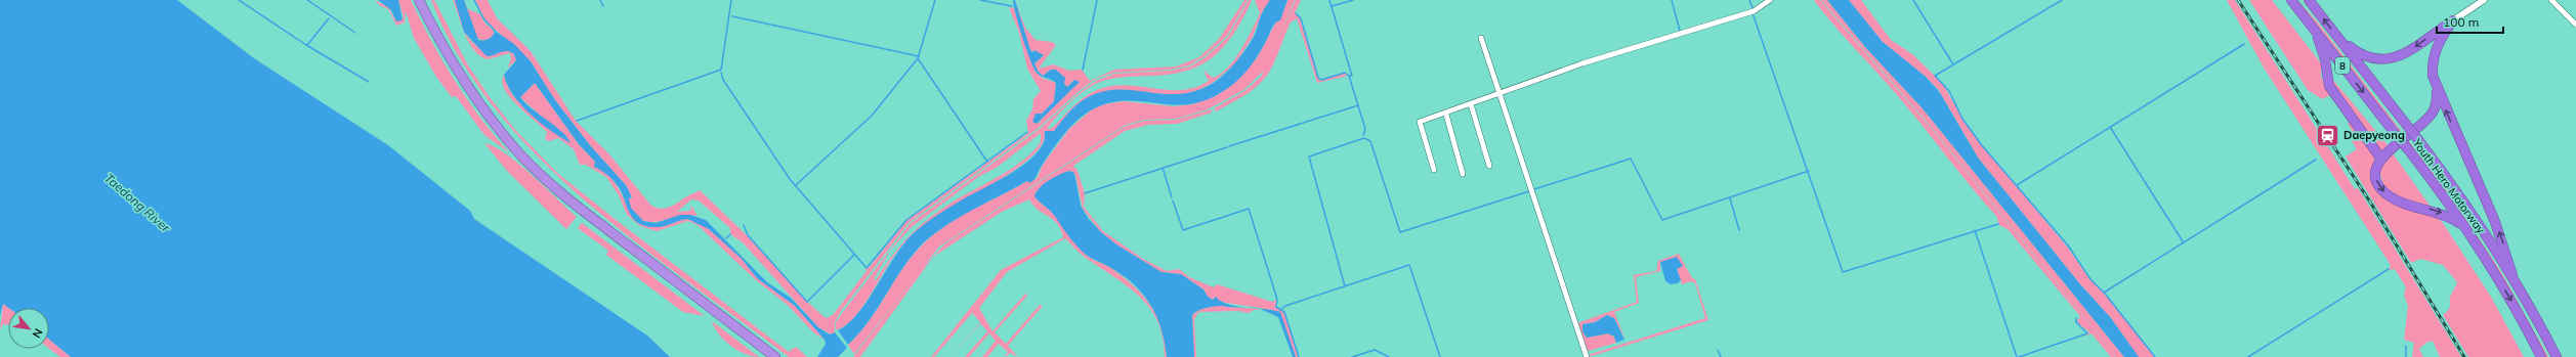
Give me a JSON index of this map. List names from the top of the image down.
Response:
{
  "streets": {
    "highway": ["8", "Youth Hero Motorway"]
  },
  "water": ["Taedong River"],
  "places": {
    "station": ["Daepyeong"]
  },
  "scale_bar": "100 m",
  "north": "bottom right"
}
